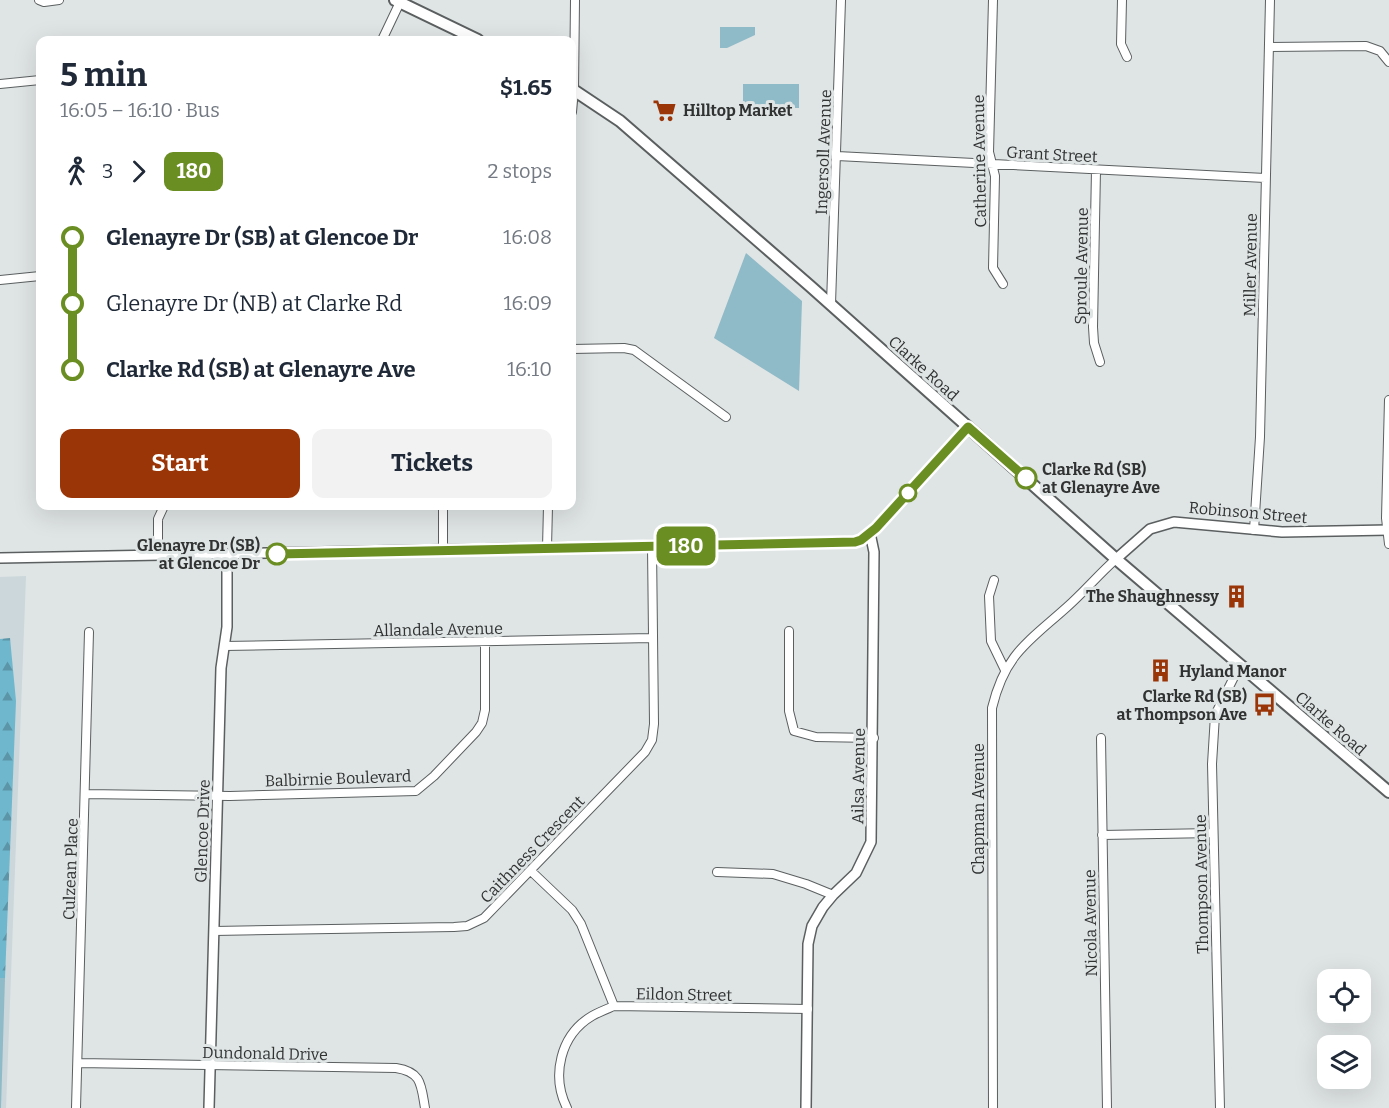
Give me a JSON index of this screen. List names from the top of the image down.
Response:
{
  "streets": {
    "main road": ["Clarke Road"],
    "street": [
      "Ingersoll Avenue",
      "Grant Street",
      "Catherine Avenue",
      "Miller Avenue",
      "Sproule Avenue",
      "Robinson Street",
      "Allandale Avenue",
      "Ailsa Avenue",
      "Balbirnie Boulevard",
      "Chapman Avenue",
      "Glencoe Drive",
      "Caithness Crescent",
      "Culzean Place",
      "Thompson Avenue",
      "Nicola Avenue",
      "Eildon Street",
      "Dundonald Drive"
    ]
  },
  "crossings": [
    ["Ingersoll Avenue", "Grant Street"],
    ["Ingersoll Avenue", "Clarke Road"],
    ["Grant Street", "Catherine Avenue"],
    ["Grant Street", "Miller Avenue"],
    ["Grant Street", "Sproule Avenue"],
    ["Miller Avenue", "Robinson Street"],
    ["Clarke Road", "Robinson Street"],
    ["Clarke Road", "Chapman Avenue"],
    ["Clarke Road", "Thompson Avenue"],
    ["Robinson Street", "Chapman Avenue"],
    ["Allandale Avenue", "Balbirnie Boulevard"],
    ["Allandale Avenue", "Glencoe Drive"],
    ["Allandale Avenue", "Caithness Crescent"],
    ["Ailsa Avenue", "Eildon Street"],
    ["Balbirnie Boulevard", "Glencoe Drive"],
    ["Balbirnie Boulevard", "Culzean Place"],
    ["Glencoe Drive", "Caithness Crescent"],
    ["Glencoe Drive", "Dundonald Drive"],
    ["Caithness Crescent", "Eildon Street"],
    ["Culzean Place", "Dundonald Drive"]
  ],
  "places": {
    "supermarket": ["Hilltop Market"],
    "other": ["Clarke Rd (SB) at Glenayre Ave", "Glenayre Dr (SB) at Glencoe Dr"],
    "building": ["The Shaughnessy", "Hyland Manor"],
    "bus stop": ["Clarke Rd (SB) at Thompson Ave"]
  },
  "lines": ["bus line 180"],
  "page": {
    "on_map": "180",
    "heading": ["5 min", "16:05 – 16:10 · Bus", "$1.65"],
    "legs": ["3", "180", "2 stops"],
    "list": [
      {
        "name": "Glenayre Dr (SB) at Glencoe Dr",
        "value": "16:08"
      },
      {
        "name": "Glenayre Dr (NB) at Clarke Rd",
        "value": "16:09"
      },
      {
        "name": "Clarke Rd (SB) at Glenayre Ave",
        "value": "16:10"
      }
    ],
    "buttons": ["Start", "Tickets"]
  }
}
